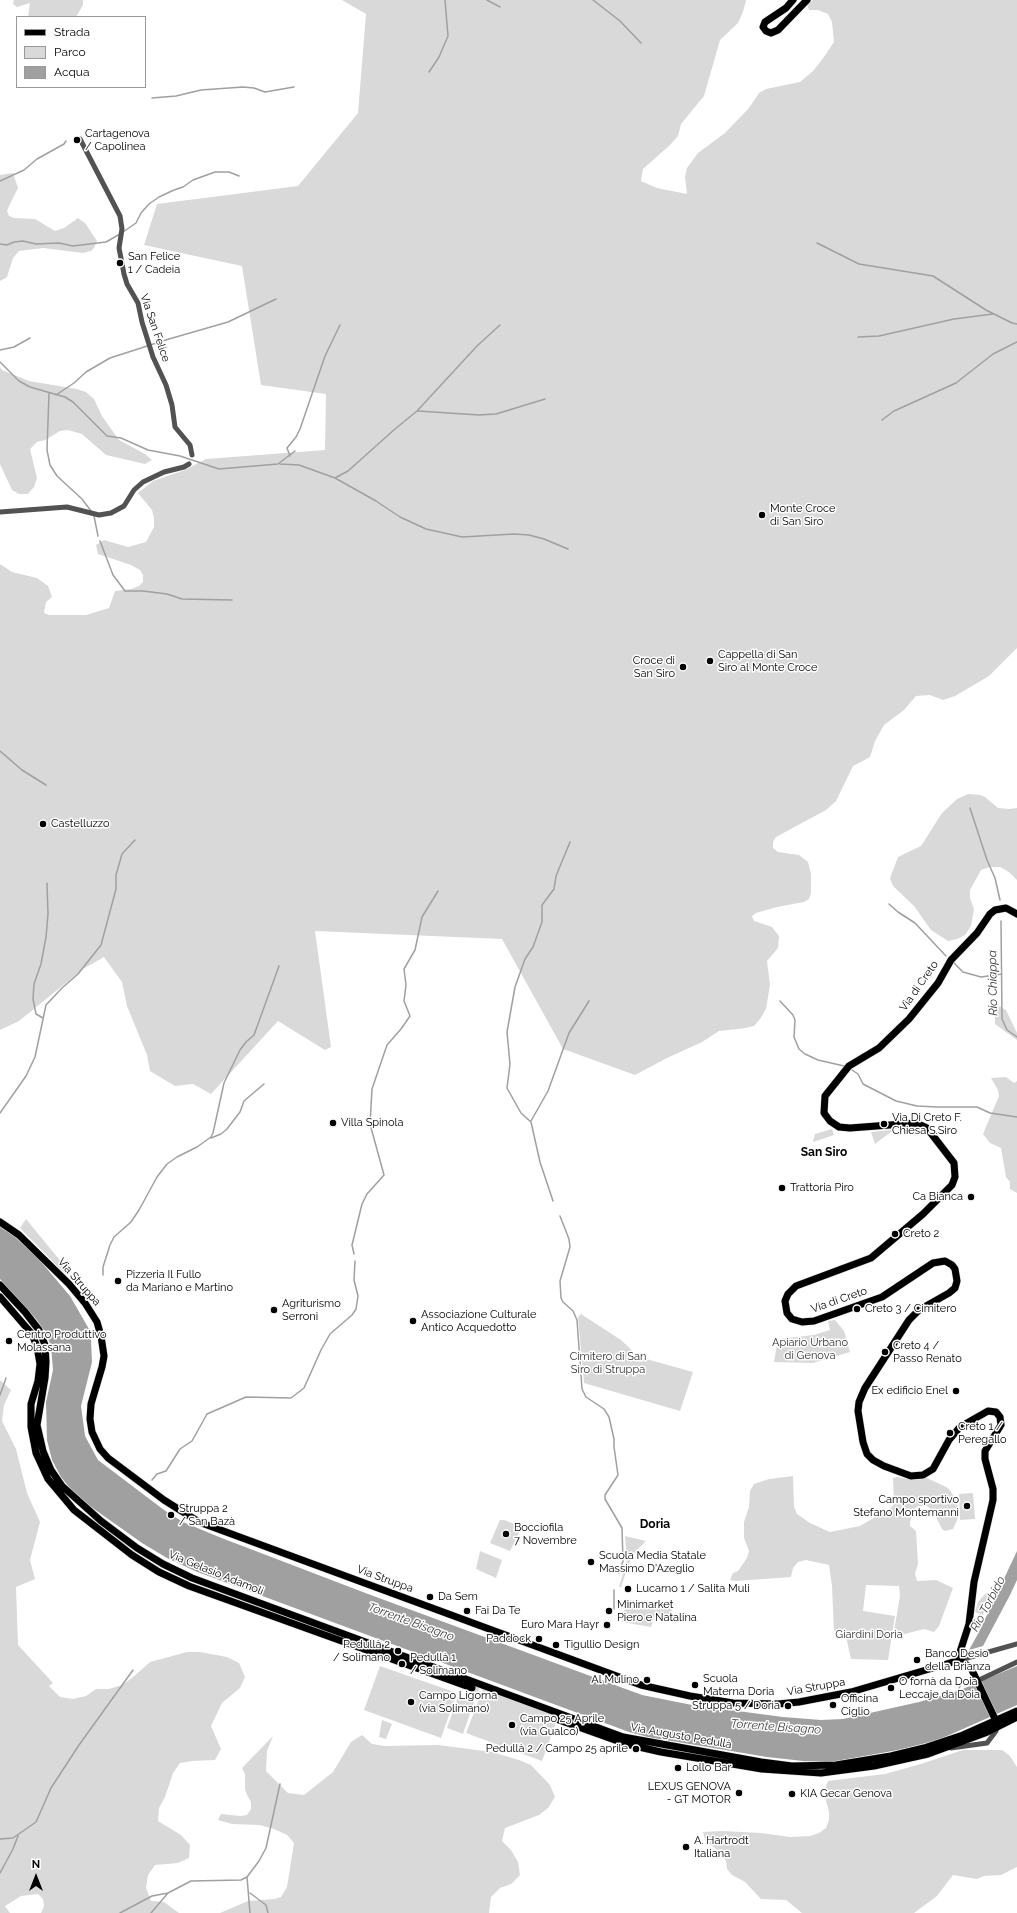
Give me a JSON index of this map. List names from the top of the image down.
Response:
{
  "streets": {
    "main road": [
      "Via di Creto",
      "Via Struppa",
      "Via Gelasio Adamoli",
      "Via Augusto Pedullà"
    ],
    "street": ["Via San Felice"]
  },
  "crossings": [
    ["Via di Creto", "Via Struppa"],
    ["Via Gelasio Adamoli", "Via Augusto Pedullà"]
  ],
  "districts": ["San Siro", "Doria"],
  "water": ["Rio Chiappa", "Rio Torbido", "Torrente Bisagno"],
  "parks": ["Apiario Urbano di Genova", "Cimitero di San Siro di Struppa", "Giardini Doria"],
  "places": [
    "Cartagenova / Capolinea",
    "San Felice 1 / Cadeia",
    "Monte Croce di San Siro",
    "Cappella di San Siro al Monte Croce",
    "Croce di San Siro",
    "Castelluzzo",
    "Villa Spinola",
    "Via Di Creto F. Chiesa S.Siro",
    "Trattoria Piro",
    "Ca Bianca",
    "Creto 2",
    "Pizzeria Il Fullo da Mariano e Martino",
    "Creto 3 / Cimitero",
    "Agriturismo Serroni",
    "Associazione Culturale Antico Acquedotto",
    "Centro Produttivo Molassana",
    "Creto 4 / Passo Renato",
    "Ex edificio Enel",
    "Creto 1 / Peregallo",
    "Campo sportivo Stefano Montemanni",
    "Struppa 2 / San Bazà",
    "Bocciofila 7 Novembre",
    "Scuola Media Statale Massimo D'Azeglio",
    "Lucarno 1 / Salita Muli",
    "Da Sem",
    "Fai Da Te",
    "Minimarket Piero e Natalina",
    "Euro Mara Hayr",
    "Paddock",
    "Tigullio Design",
    "Pedullà 2 / Solimano",
    "Banco Desio della Brianza",
    "Pedullà 1 / Solimano",
    "Al Mulino",
    "Scuola Materna Doria",
    "O fornà da Doia Leccaje da Doia",
    "Campo Ligorna (via Solimano)",
    "Officina Ciglio",
    "Struppa 5 / Doria",
    "Campo 25 Aprile (via Gualco)",
    "Pedullà 2 / Campo 25 aprile",
    "Lollo Bar",
    "LEXUS GENOVA - GT MOTOR",
    "KIA Gecar Genova",
    "A. Hartrodt Italiana"
  ],
  "legend": ["Strada", "Parco", "Acqua"],
  "north": "top"
}
